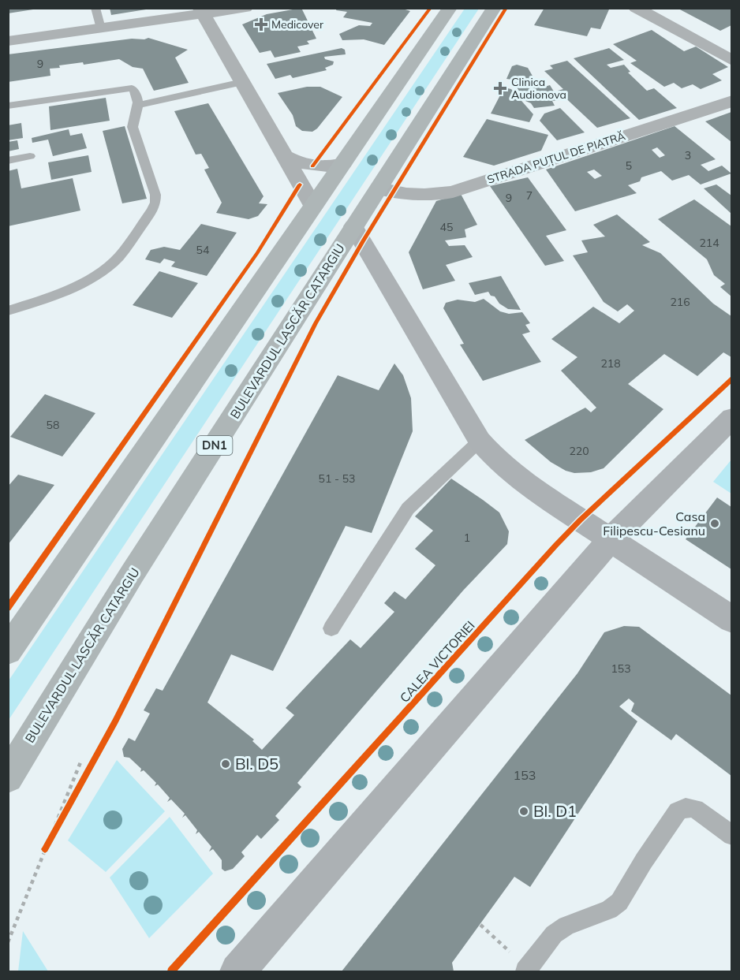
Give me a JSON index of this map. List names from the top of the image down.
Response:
{
  "streets": {
    "main road": ["BULEVARDUL LASCĂR CATARGIU", "DN1"],
    "street": ["STRADA PUȚUL DE PIATRĂ"],
    "cycle path": ["CALEA VICTORIEI"]
  },
  "crossings": [
    ["STRADA PUȚUL DE PIATRĂ", "BULEVARDUL LASCĂR CATARGIU"]
  ],
  "places": {
    "health": ["Medicover", "Clinica Audionova"],
    "other": ["Casa Filipescu-Cesianu", "Bl. D5", "Bl. D1"]
  },
  "house_numbers": [
    "9",
    "3",
    "5",
    "7",
    "9",
    "45",
    "214",
    "54",
    "216",
    "218",
    "58",
    "220",
    "51 - 53",
    "1",
    "153",
    "153"
  ]
}
